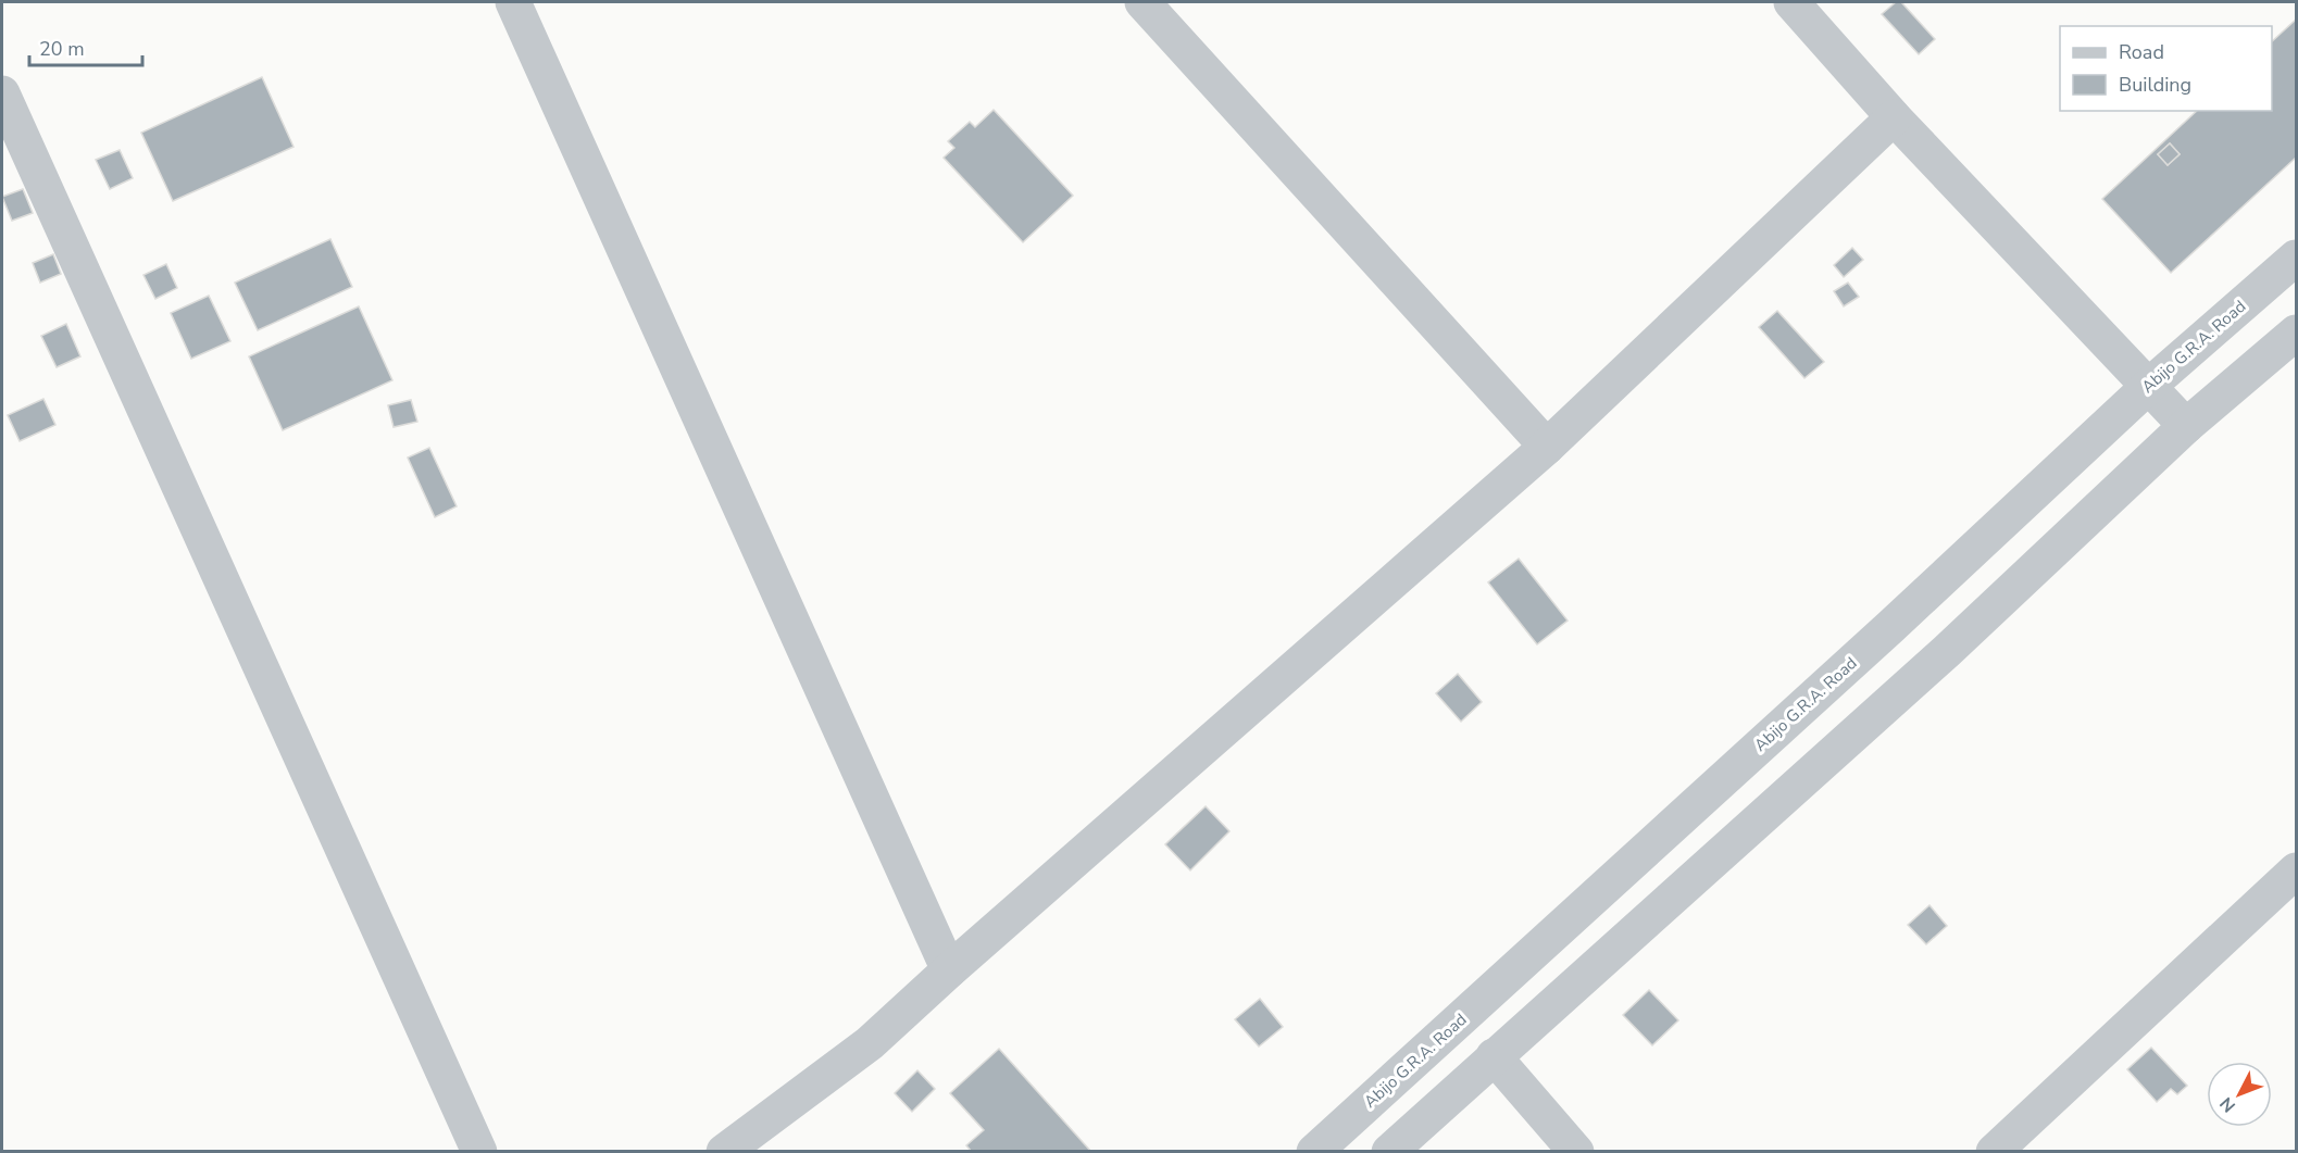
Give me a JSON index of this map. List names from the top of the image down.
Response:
{
  "streets": {
    "street": ["Abijo G.R.A. Road"]
  },
  "legend": ["Road", "Building"],
  "scale_bar": "20 m",
  "north": "bottom left"
}
